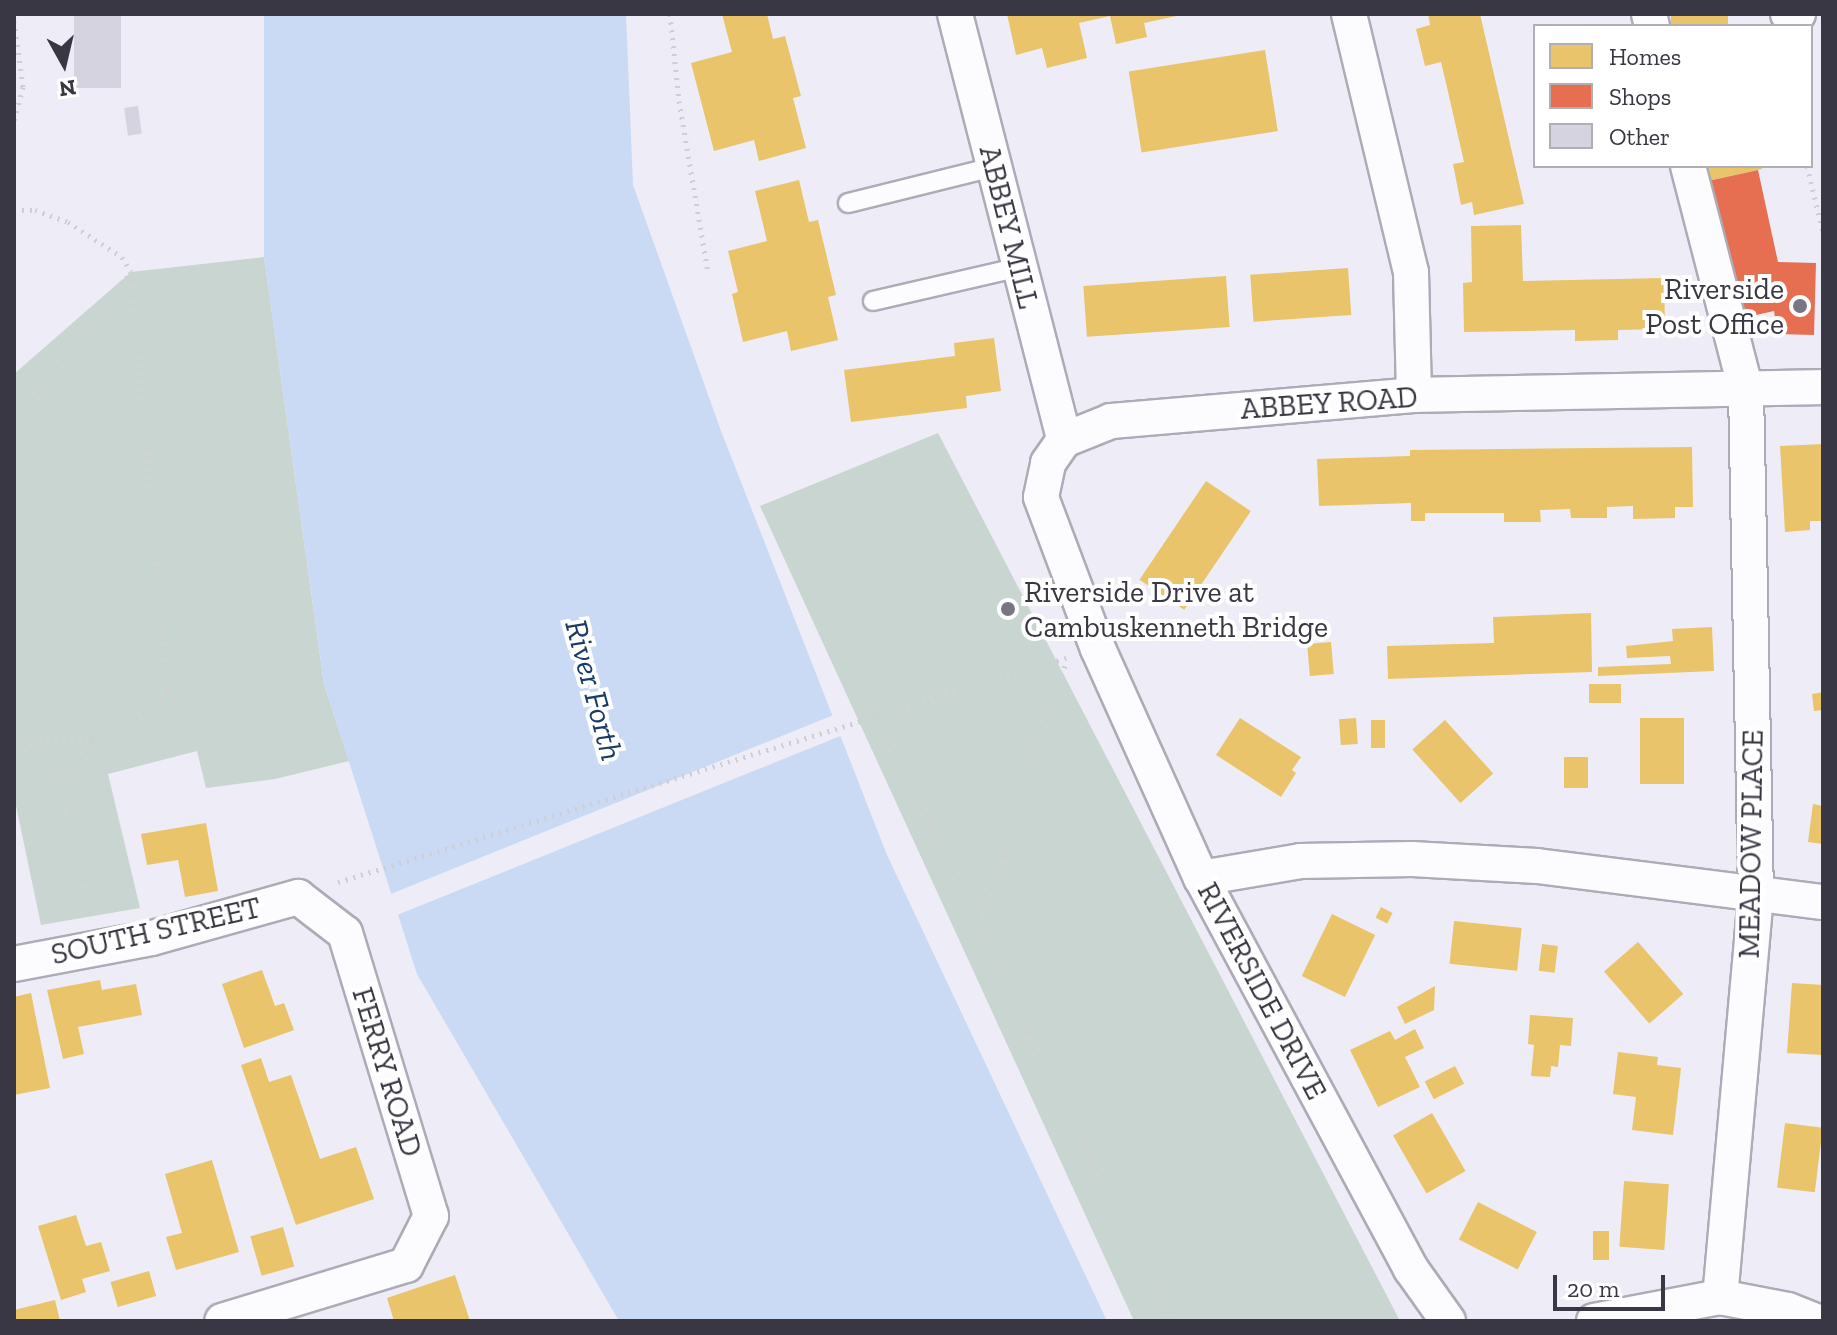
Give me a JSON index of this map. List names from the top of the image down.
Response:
{
  "streets": {
    "street": [
      "ABBEY MILL",
      "ABBEY ROAD",
      "MEADOW PLACE",
      "SOUTH STREET",
      "RIVERSIDE DRIVE",
      "FERRY ROAD"
    ]
  },
  "crossings": [
    ["ABBEY MILL", "ABBEY ROAD"],
    ["ABBEY MILL", "RIVERSIDE DRIVE"],
    ["ABBEY ROAD", "MEADOW PLACE"],
    ["ABBEY ROAD", "RIVERSIDE DRIVE"],
    ["SOUTH STREET", "FERRY ROAD"]
  ],
  "water": ["River Forth"],
  "places": ["Riverside Post Office", "Riverside Drive at Cambuskenneth Bridge"],
  "legend": ["Homes", "Shops", "Other"],
  "scale_bar": "20 m",
  "north": "bottom"
}
